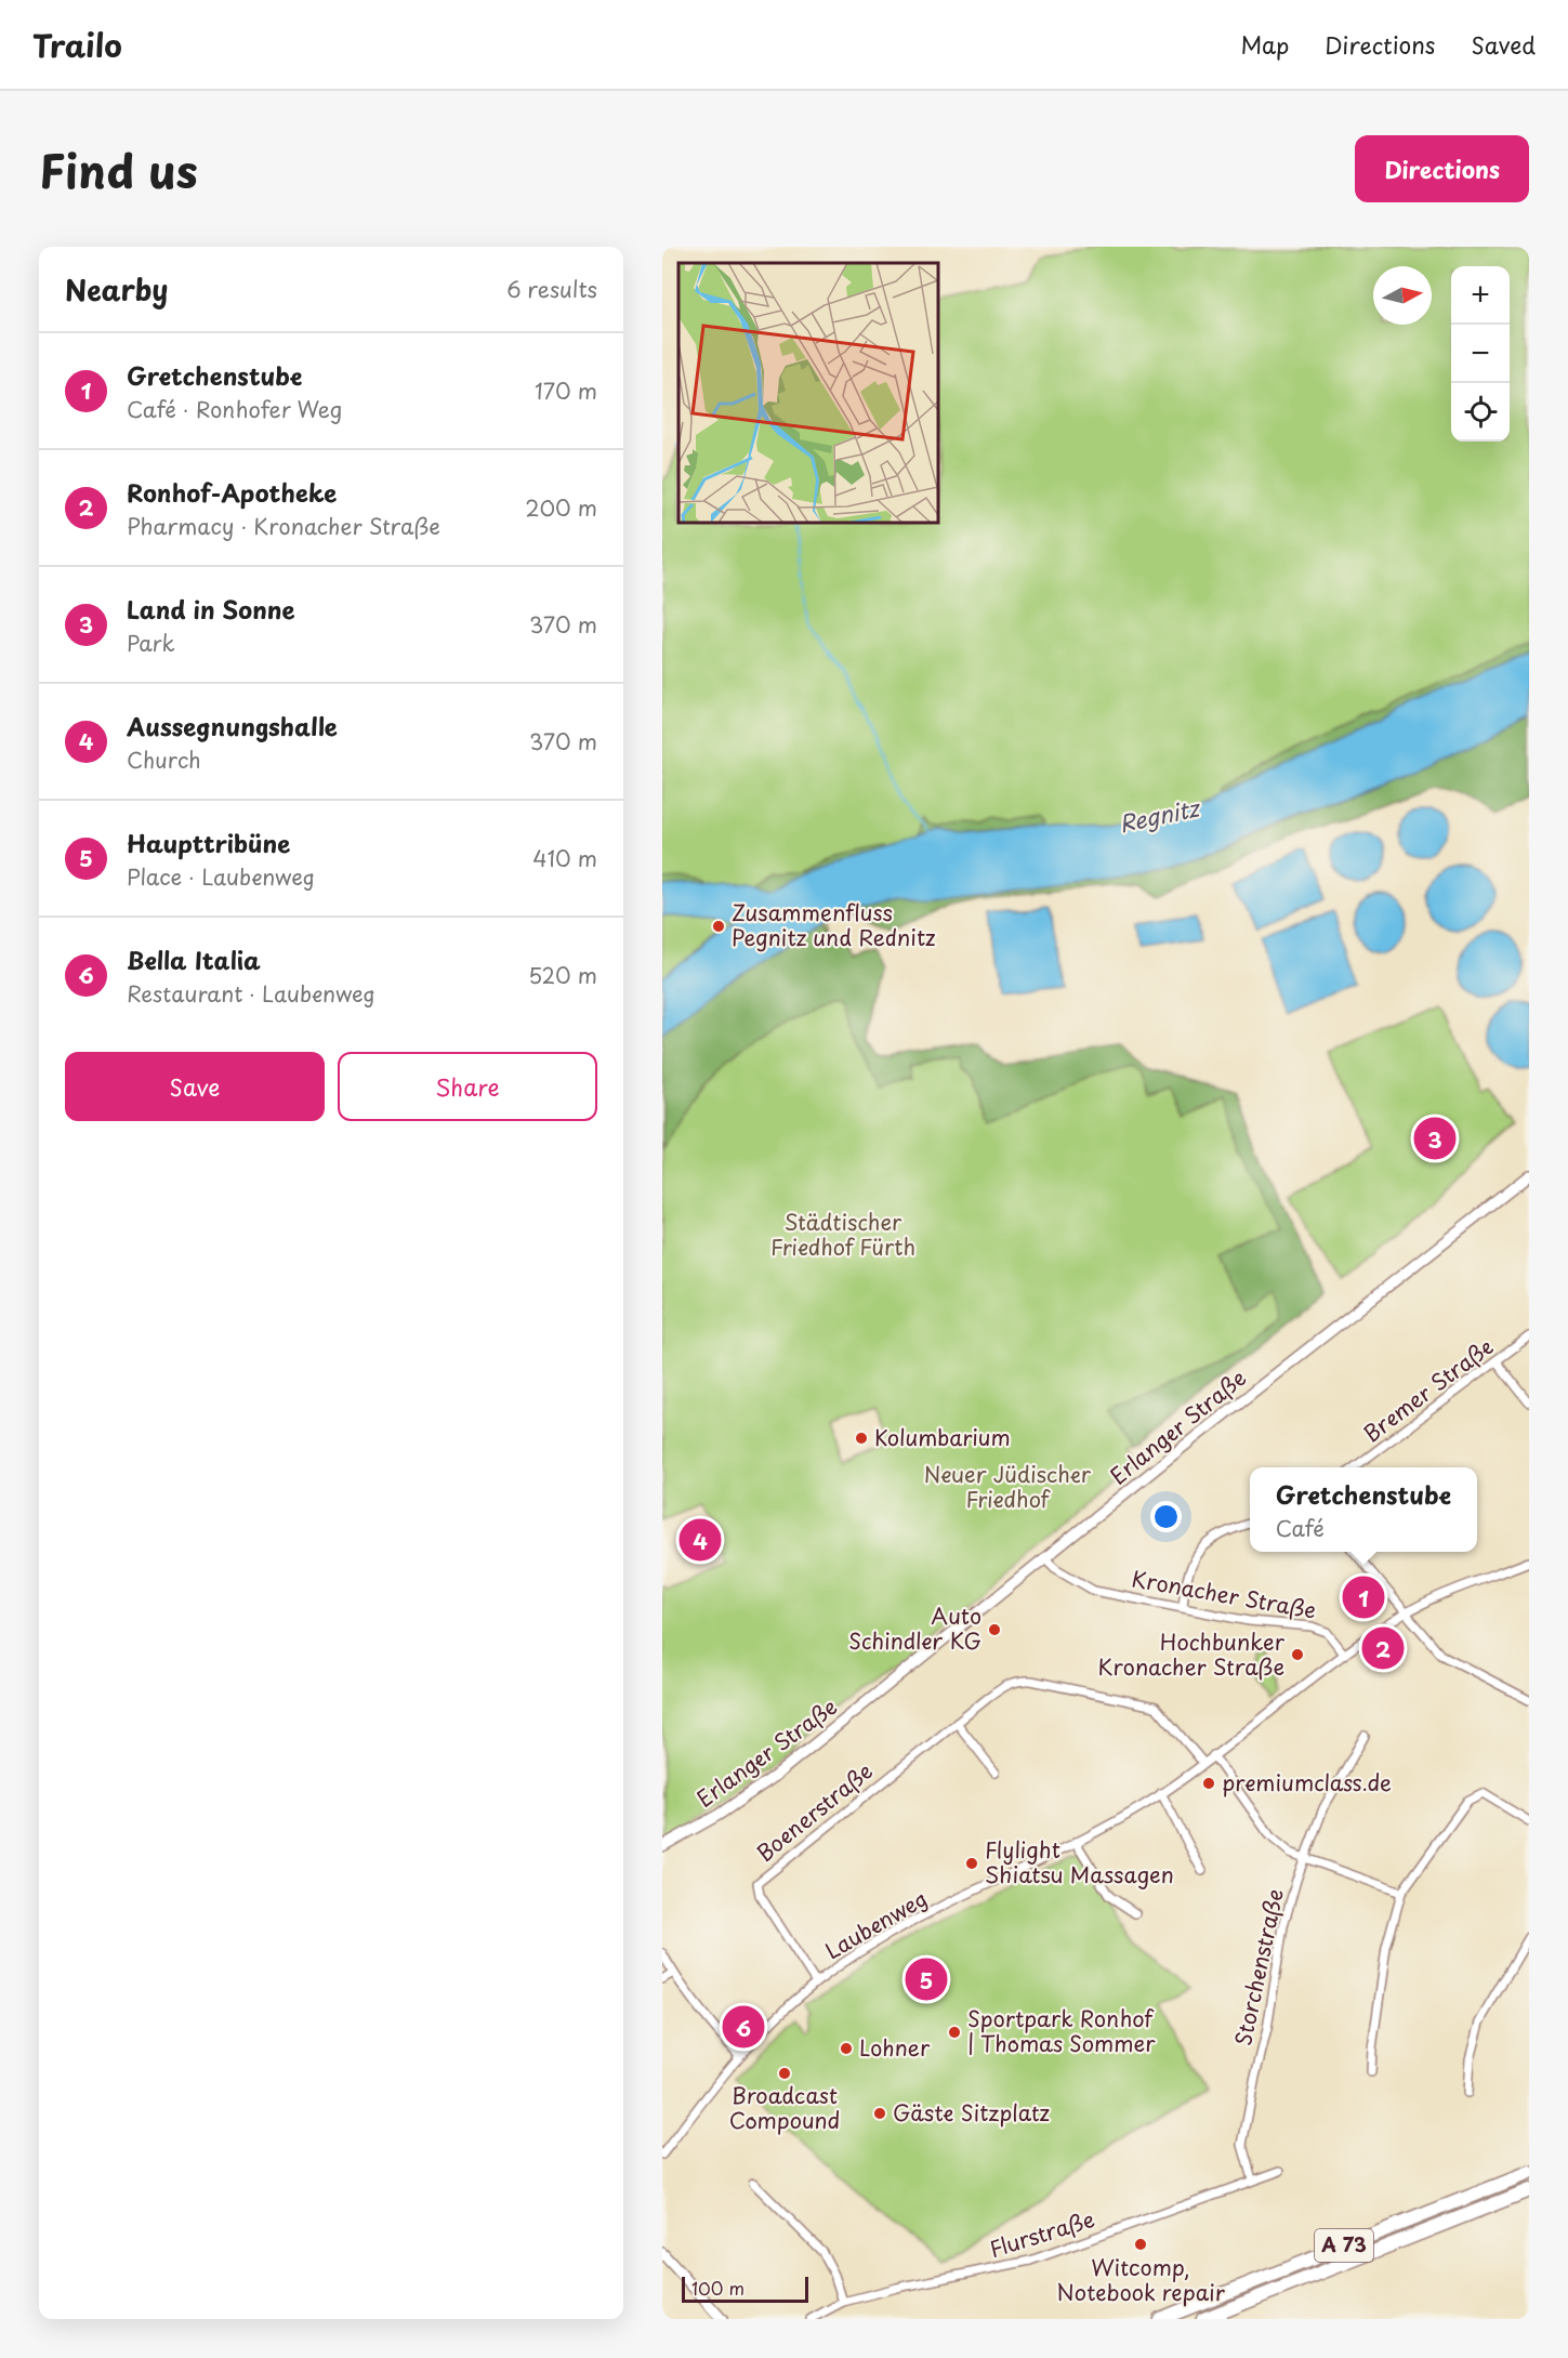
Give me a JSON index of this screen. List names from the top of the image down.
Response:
{
  "streets": {
    "highway": ["A 73"],
    "main road": ["Erlanger Straße"],
    "street": [
      "Bremer Straße",
      "Kronacher Straße",
      "Boenerstraße",
      "Laubenweg",
      "Storchenstraße",
      "Flurstraße"
    ]
  },
  "crossings": [
    ["Erlanger Straße", "Kronacher Straße"],
    ["Kronacher Straße", "Laubenweg"],
    ["Boenerstraße", "Laubenweg"],
    ["Storchenstraße", "Flurstraße"]
  ],
  "water": ["Regnitz"],
  "parks": ["Städtischer Friedhof Fürth", "Neuer Jüdischer Friedhof"],
  "places": [
    "Zusammenfluss Pegnitz und Rednitz",
    "Kolumbarium",
    "Auto Schindler KG",
    "Hochbunker Kronacher Straße",
    "premiumclass.de",
    "Flylight Shiatsu Massagen",
    "Sportpark Ronhof | Thomas Sommer",
    "Lohner",
    "Broadcast Compound",
    "Gäste Sitzplatz",
    "Witcomp, Notebook repair"
  ],
  "scale_bar": "100 m",
  "north": "right",
  "page": {
    "header": "Trailo",
    "nav": ["Map", "Directions", "Saved"],
    "title": "Find us",
    "buttons": [
      "Directions",
      ["Save", "Share"]
    ],
    "heading": ["Nearby", "6 results"],
    "map_buttons": ["+", "−"],
    "list": [
      {
        "mark": "1",
        "name": "Gretchenstube",
        "note": "Café · Ronhofer Weg",
        "value": "170 m"
      },
      {
        "mark": "2",
        "name": "Ronhof-Apotheke",
        "note": "Pharmacy · Kronacher Straße",
        "value": "200 m"
      },
      {
        "mark": "3",
        "name": "Land in Sonne",
        "note": "Park",
        "value": "370 m"
      },
      {
        "mark": "4",
        "name": "Aussegnungshalle",
        "note": "Church",
        "value": "370 m"
      },
      {
        "mark": "5",
        "name": "Haupttribüne",
        "note": "Place · Laubenweg",
        "value": "410 m"
      },
      {
        "mark": "6",
        "name": "Bella Italia",
        "note": "Restaurant · Laubenweg",
        "value": "520 m"
      }
    ],
    "pins": [
      "3",
      "4",
      "1",
      "2",
      "5",
      "6"
    ],
    "popup": ["Gretchenstube", "Café"],
    "scale": "100 m"
  }
}
